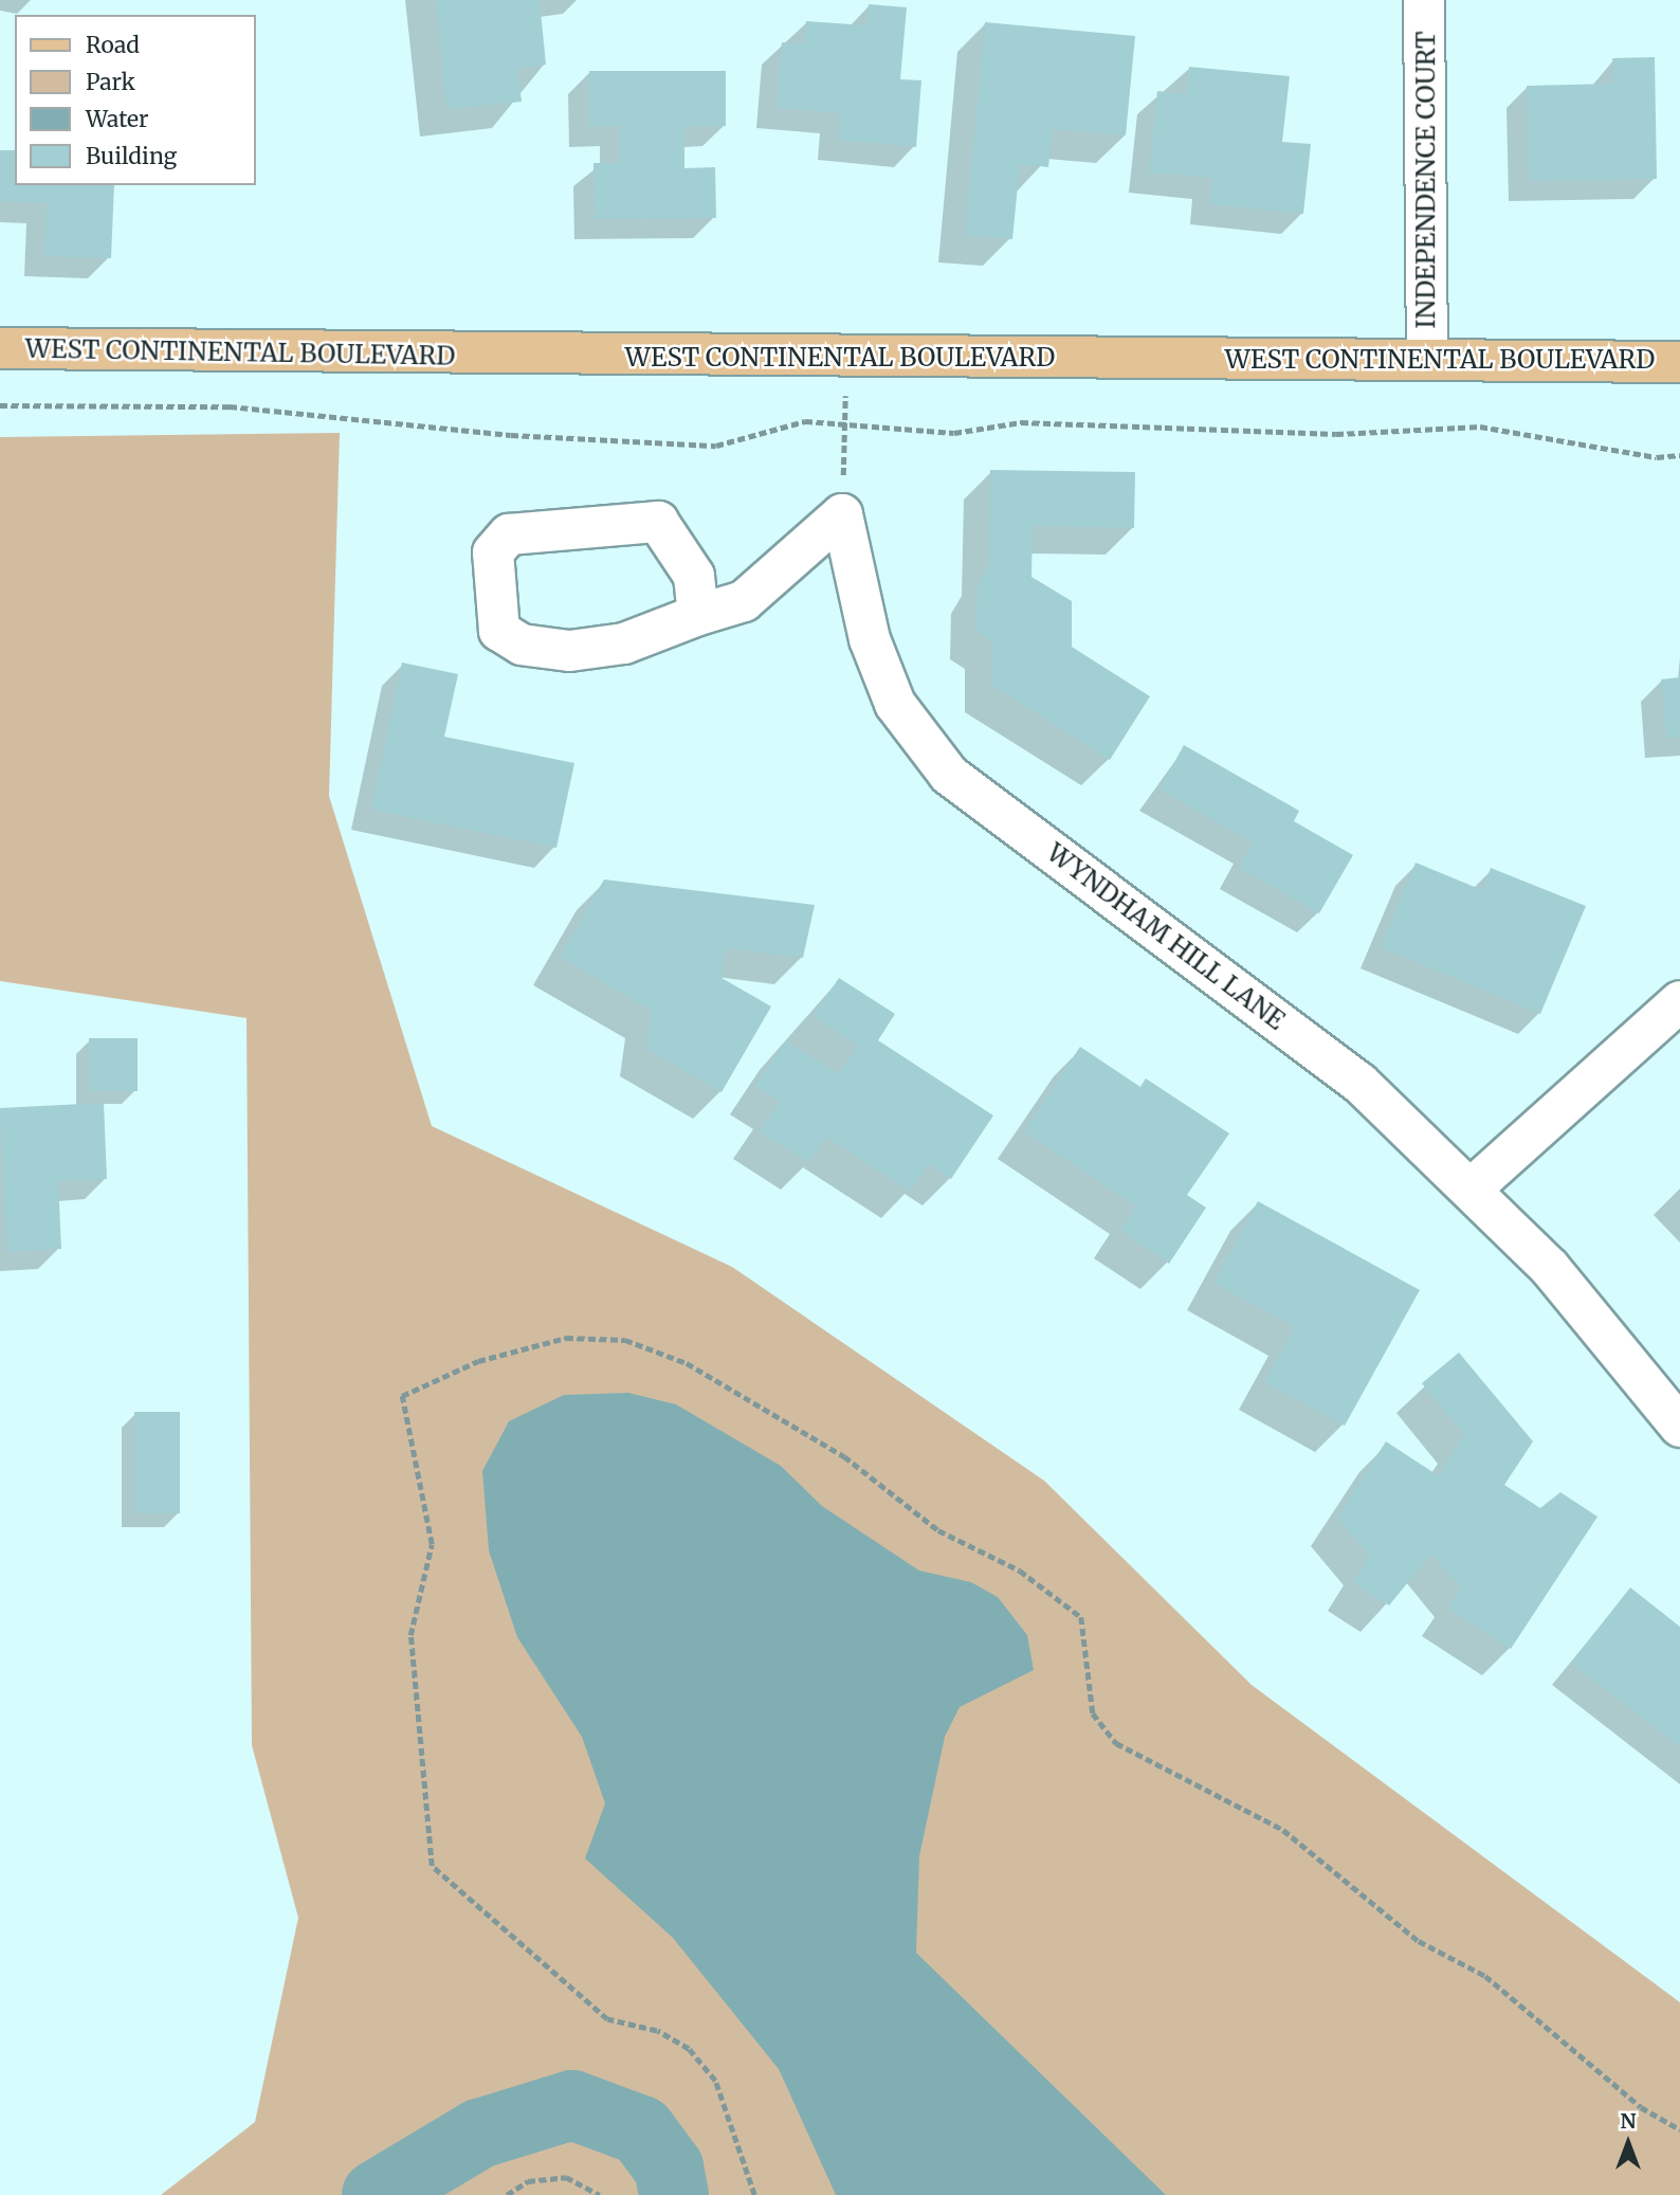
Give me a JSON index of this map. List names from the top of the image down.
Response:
{
  "streets": {
    "main road": ["WEST CONTINENTAL BOULEVARD"],
    "street": ["INDEPENDENCE COURT", "WYNDHAM HILL LANE"]
  },
  "crossings": [
    ["INDEPENDENCE COURT", "WEST CONTINENTAL BOULEVARD"]
  ],
  "legend": [
    "Road",
    "Park",
    "Water",
    "Building"
  ],
  "north": "top"
}
